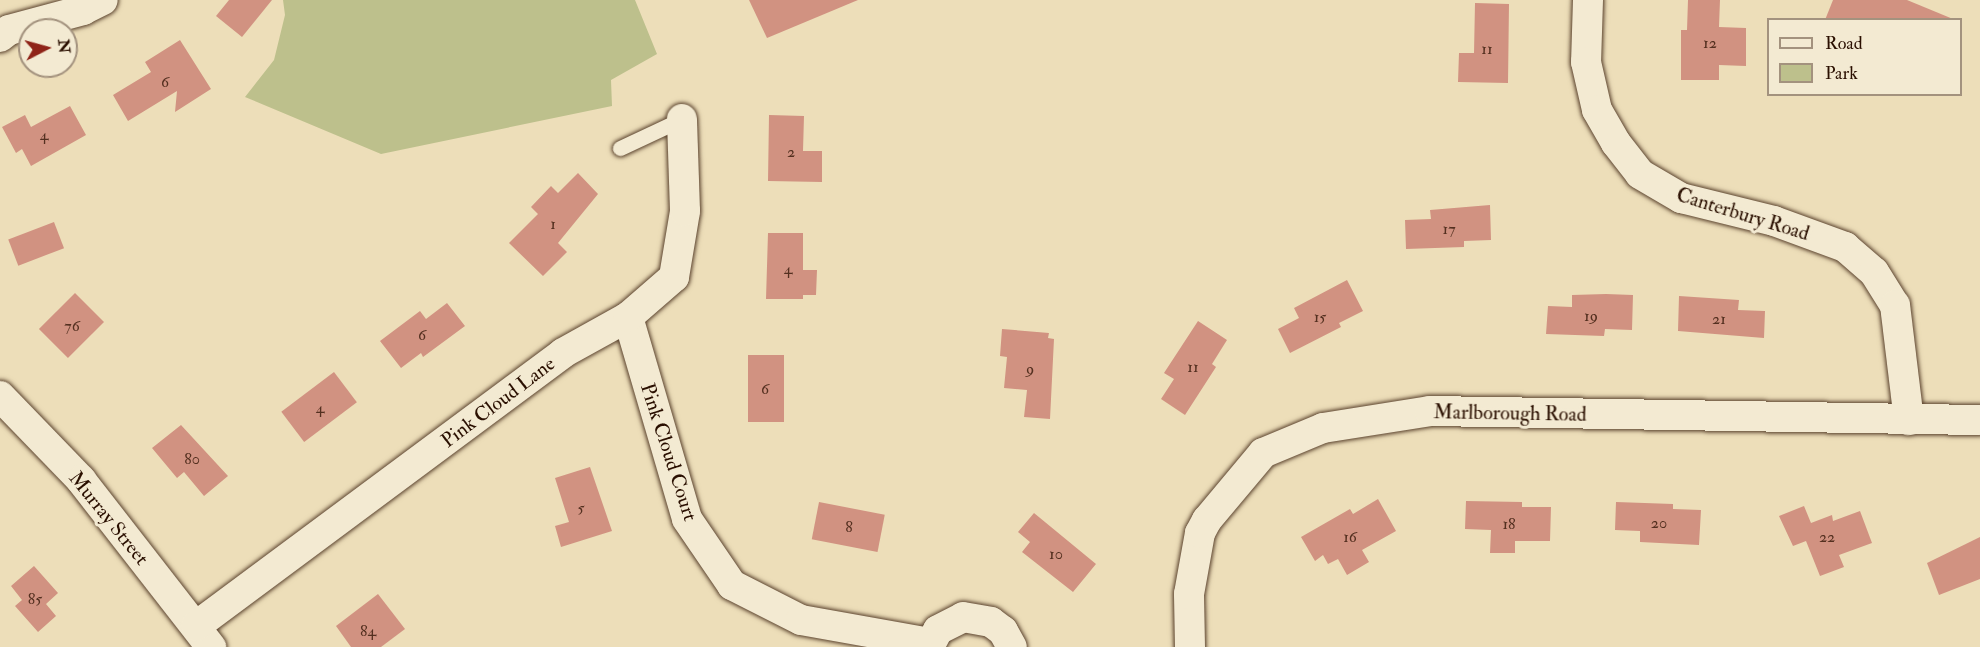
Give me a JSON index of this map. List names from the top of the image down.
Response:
{
  "streets": {
    "street": [
      "Canterbury Road",
      "Pink Cloud Lane",
      "Marlborough Road",
      "Pink Cloud Court",
      "Murray Street"
    ]
  },
  "crossings": [
    ["Canterbury Road", "Marlborough Road"],
    ["Pink Cloud Lane", "Pink Cloud Court"],
    ["Pink Cloud Lane", "Murray Street"]
  ],
  "house_numbers": [
    "12",
    "11",
    "6",
    "4",
    "2",
    "1",
    "17",
    "4",
    "19",
    "15",
    "21",
    "76",
    "6",
    "11",
    "9",
    "6",
    "4",
    "80",
    "5",
    "20",
    "18",
    "8",
    "16",
    "22",
    "10",
    "85",
    "84"
  ],
  "legend": ["Road", "Park"],
  "north": "right"
}
